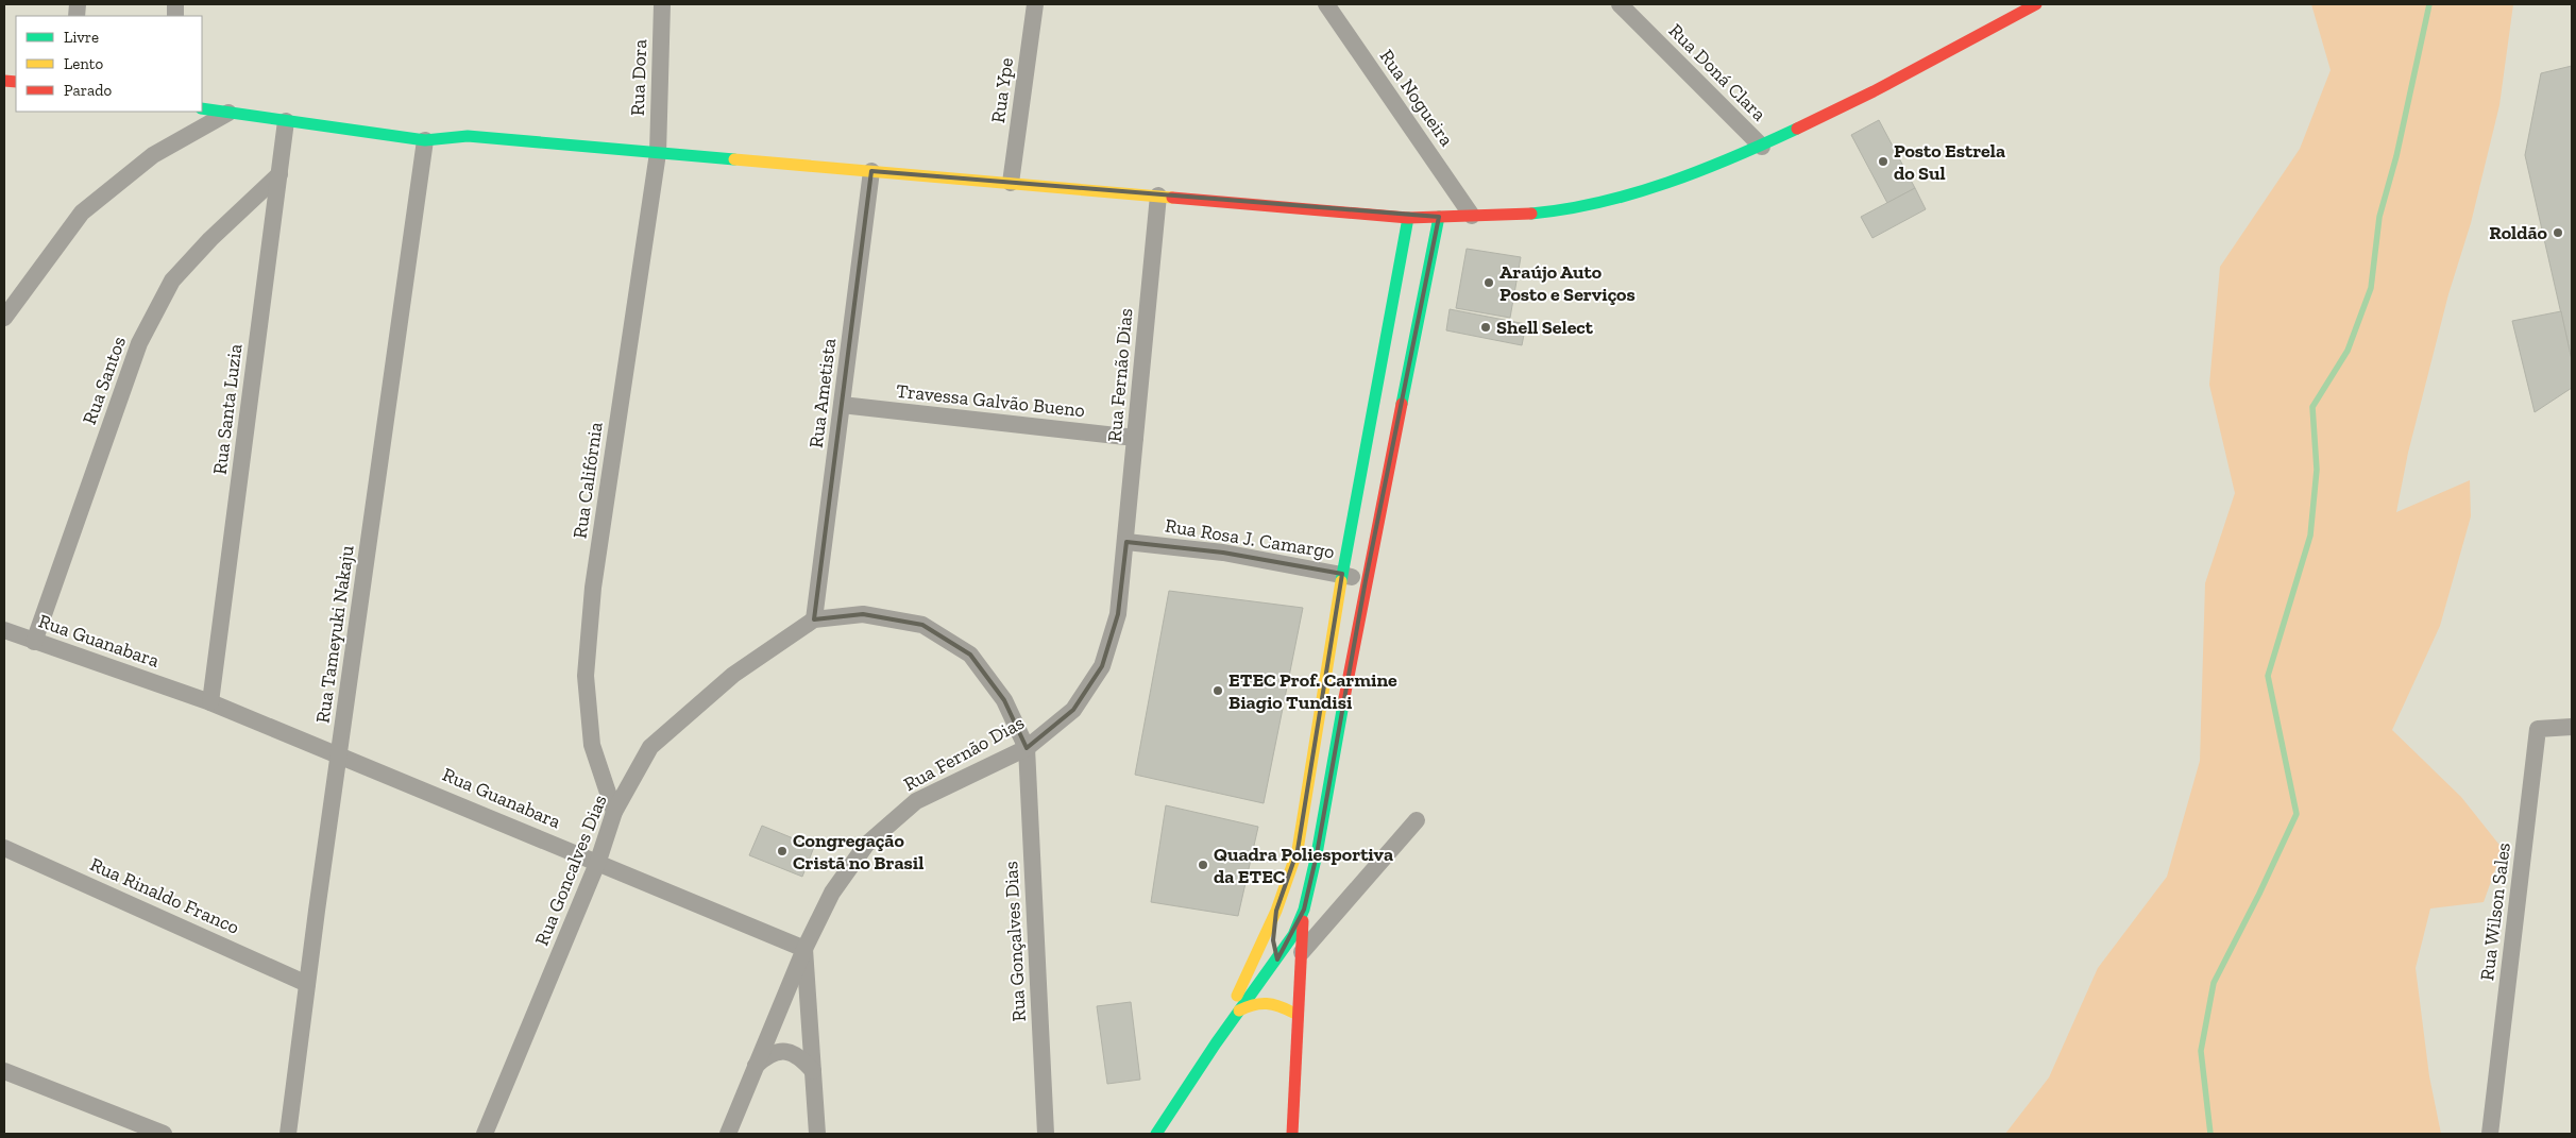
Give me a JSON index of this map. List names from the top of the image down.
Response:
{
  "streets": {
    "street": [
      "Rua Doná Clara",
      "Rua Dora",
      "Rua Ype",
      "Rua Nogueira",
      "Rua Fernão Dias",
      "Rua Santos",
      "Rua Ametista",
      "Travessa Galvão Bueno",
      "Rua Santa Luzia",
      "Rua Califórnia",
      "Rua Rosa J. Camargo",
      "Rua Tameyuki Nakaju",
      "Rua Guanabara",
      "Rua Goncalves Dias",
      "Rua Rinaldo Franco",
      "Rua Wilson Sales",
      "Rua Gonçalves Dias"
    ]
  },
  "crossings": [
    ["Rua Dora", "Rua Califórnia"],
    ["Rua Fernão Dias", "Travessa Galvão Bueno"],
    ["Rua Fernão Dias", "Rua Rosa J. Camargo"],
    ["Rua Fernão Dias", "Rua Guanabara"],
    ["Rua Fernão Dias", "Rua Goncalves Dias"],
    ["Rua Fernão Dias", "Rua Gonçalves Dias"],
    ["Rua Santos", "Rua Santa Luzia"],
    ["Rua Santos", "Rua Guanabara"],
    ["Rua Ametista", "Travessa Galvão Bueno"],
    ["Rua Ametista", "Rua Goncalves Dias"],
    ["Rua Santa Luzia", "Rua Guanabara"],
    ["Rua Califórnia", "Rua Goncalves Dias"],
    ["Rua Tameyuki Nakaju", "Rua Guanabara"],
    ["Rua Tameyuki Nakaju", "Rua Rinaldo Franco"],
    ["Rua Guanabara", "Rua Goncalves Dias"],
    ["Rua Goncalves Dias", "Rua Gonçalves Dias"]
  ],
  "places": [
    "Posto Estrela do Sul",
    "Roldão",
    "Araújo Auto Posto e Serviços",
    "Shell Select",
    "ETEC Prof. Carmine Biagio Tundisi",
    "Congregação Cristã no Brasil",
    "Quadra Poliesportiva da ETEC"
  ],
  "legend": ["Livre", "Lento", "Parado"]
}
